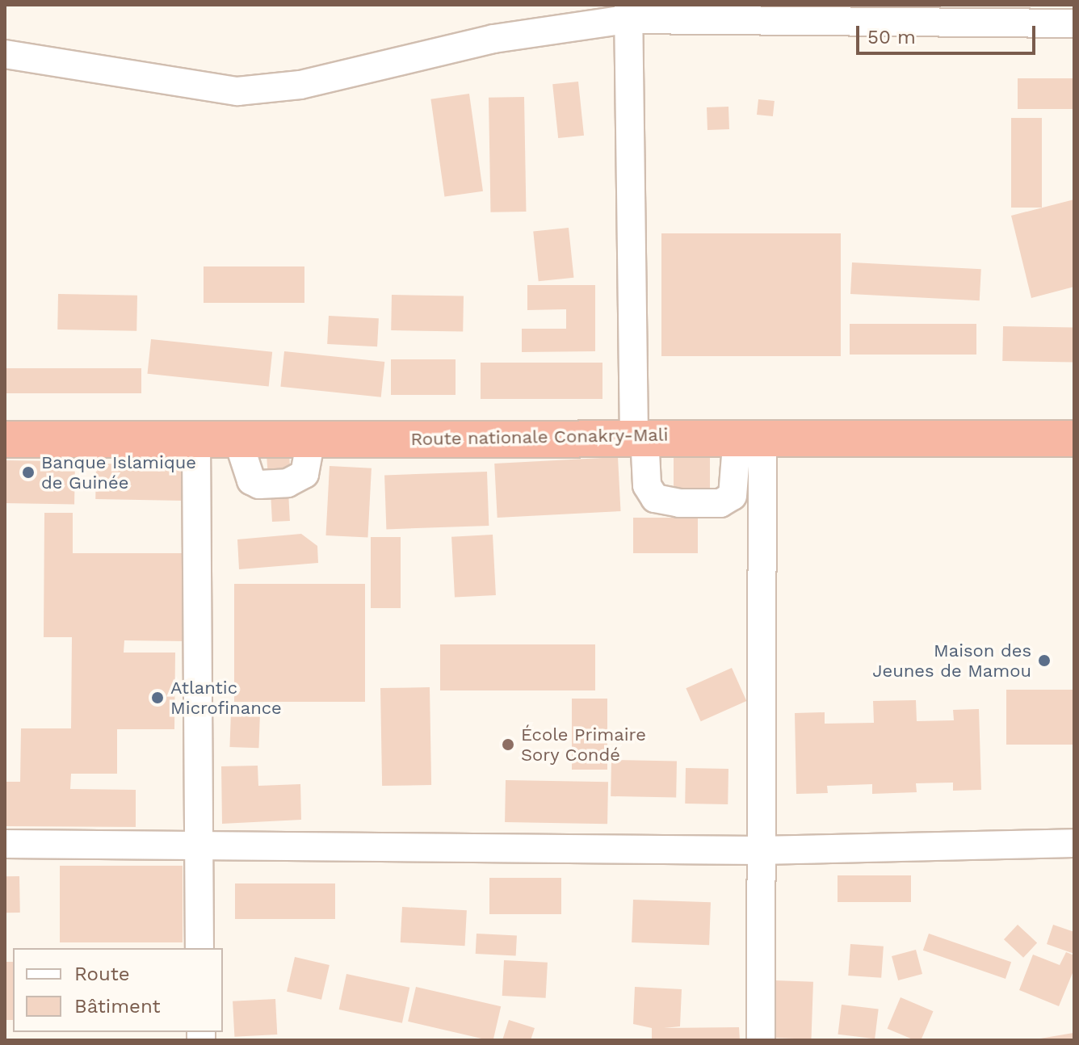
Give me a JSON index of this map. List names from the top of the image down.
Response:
{
  "streets": {
    "highway": ["Route nationale Conakry-Mali"]
  },
  "places": [
    "Banque Islamique de Guinée",
    "Maison des Jeunes de Mamou",
    "Atlantic Microfinance",
    "École Primaire Sory Condé"
  ],
  "legend": ["Route", "Bâtiment"],
  "scale_bar": "50 m"
}
